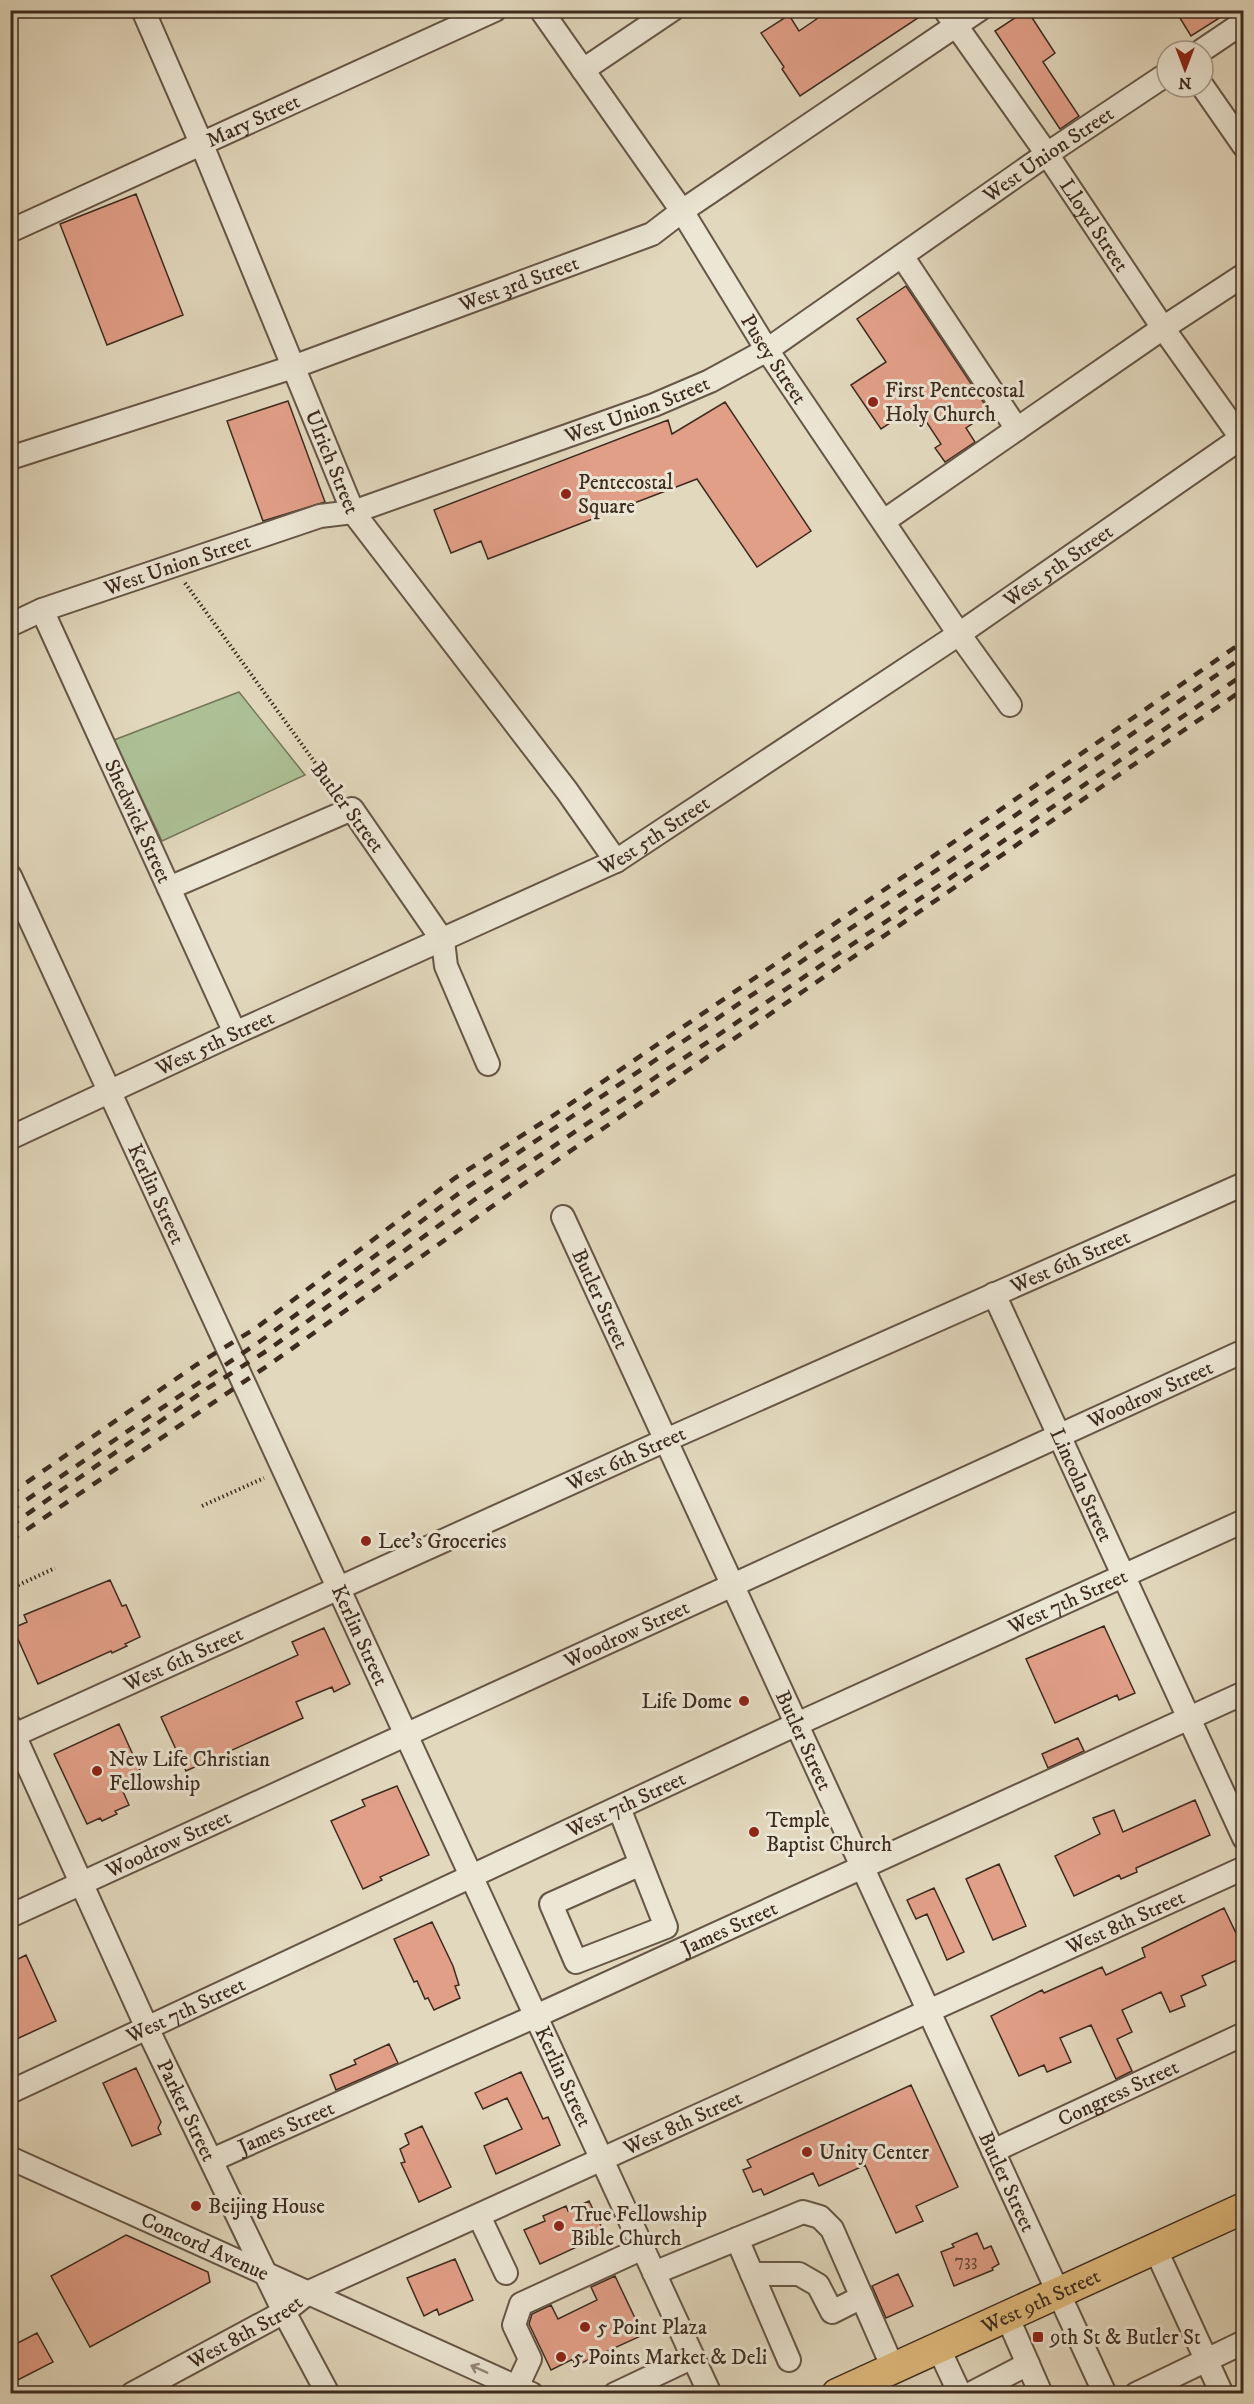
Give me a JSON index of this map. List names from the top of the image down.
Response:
{
  "streets": {
    "main road": ["West 9th Street"],
    "street": [
      "Mary Street",
      "West Union Street",
      "Lloyd Street",
      "West 3rd Street",
      "Pusey Street",
      "Ulrich Street",
      "West 5th Street",
      "Butler Street",
      "Shedwick Street",
      "Kerlin Street",
      "West 6th Street",
      "Woodrow Street",
      "Lincoln Street",
      "West 7th Street",
      "West 8th Street",
      "James Street",
      "Congress Street",
      "Parker Street",
      "Concord Avenue"
    ]
  },
  "crossings": [
    ["Mary Street", "Ulrich Street"],
    ["West Union Street", "Lloyd Street"],
    ["West Union Street", "Pusey Street"],
    ["West Union Street", "Ulrich Street"],
    ["West Union Street", "Butler Street"],
    ["West Union Street", "Shedwick Street"],
    ["Lloyd Street", "West 3rd Street"],
    ["Lloyd Street", "West 5th Street"],
    ["West 3rd Street", "Pusey Street"],
    ["West 3rd Street", "Ulrich Street"],
    ["Pusey Street", "West 5th Street"],
    ["Ulrich Street", "West 5th Street"],
    ["West 5th Street", "Butler Street"],
    ["West 5th Street", "Shedwick Street"],
    ["West 5th Street", "Kerlin Street"],
    ["Butler Street", "West 6th Street"],
    ["Butler Street", "Woodrow Street"],
    ["Butler Street", "West 7th Street"],
    ["Butler Street", "West 8th Street"],
    ["Butler Street", "James Street"],
    ["Butler Street", "Congress Street"],
    ["Butler Street", "West 9th Street"],
    ["Kerlin Street", "West 6th Street"],
    ["Kerlin Street", "Woodrow Street"],
    ["Kerlin Street", "West 7th Street"],
    ["Kerlin Street", "West 8th Street"],
    ["Kerlin Street", "James Street"],
    ["West 6th Street", "Lincoln Street"],
    ["West 6th Street", "Parker Street"],
    ["Woodrow Street", "Lincoln Street"],
    ["Woodrow Street", "Parker Street"],
    ["Lincoln Street", "West 7th Street"],
    ["Lincoln Street", "James Street"],
    ["West 7th Street", "Parker Street"],
    ["West 8th Street", "Parker Street"],
    ["West 8th Street", "Concord Avenue"],
    ["James Street", "Parker Street"],
    ["Parker Street", "Concord Avenue"]
  ],
  "one_way": ["Concord Avenue"],
  "places": {
    "other": [
      "First Pentecostal Holy Church",
      "Pentecostal Square",
      "Lee's Groceries",
      "Life Dome",
      "New Life Christian Fellowship",
      "Temple Baptist Church",
      "Unity Center",
      "Beijing House",
      "True Fellowship Bible Church",
      "5 Point Plaza",
      "5 Points Market & Deli"
    ],
    "transit": ["9th St & Butler St"]
  },
  "house_numbers": ["733"],
  "north": "bottom"
}
